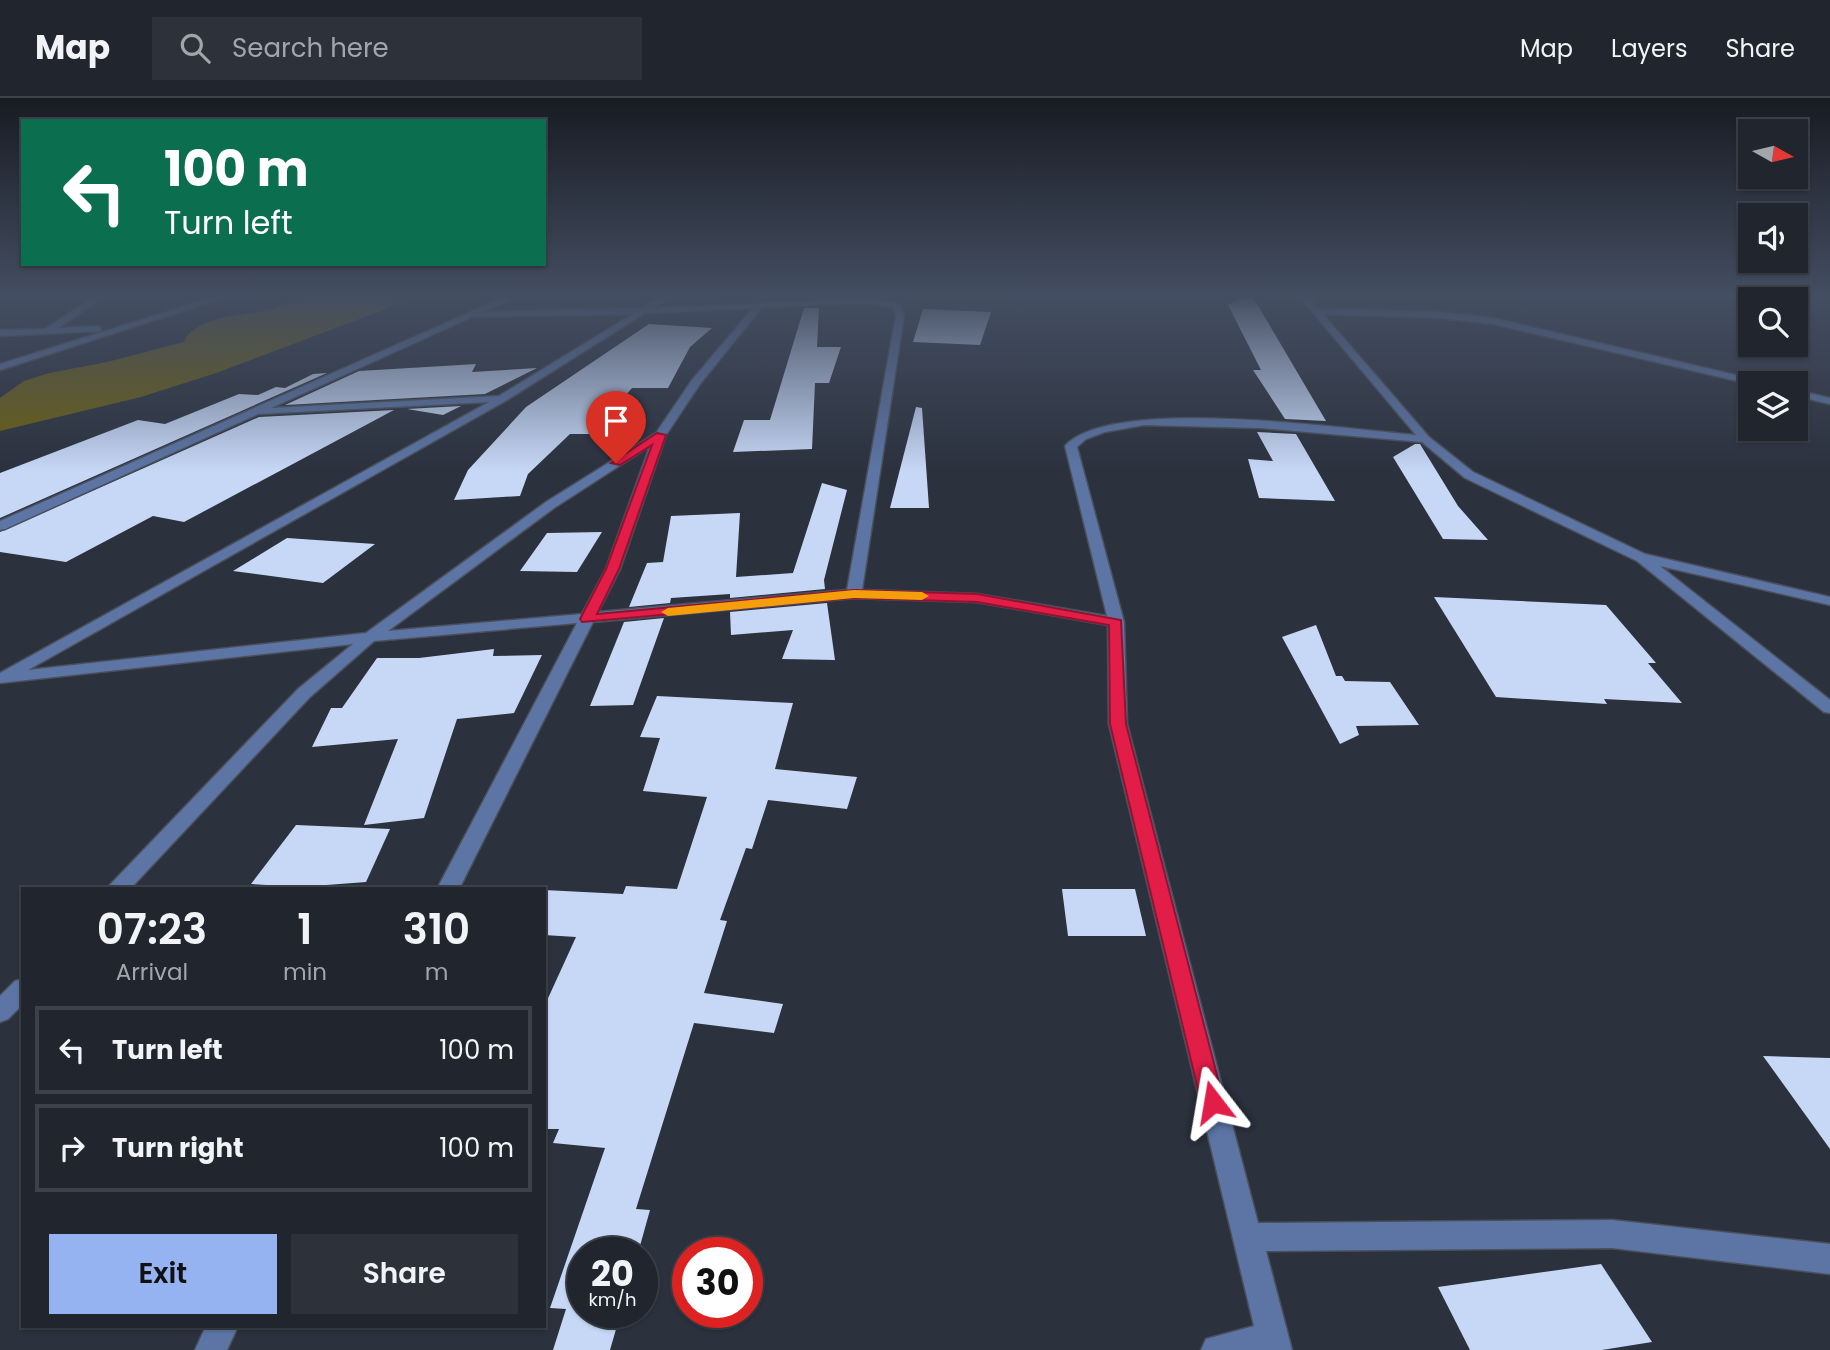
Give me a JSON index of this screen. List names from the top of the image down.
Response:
{
  "north": "right",
  "page": {
    "header": "Map",
    "search": "Search here",
    "nav": ["Map", "Layers", "Share"],
    "turn": ["100 m", "Turn left"],
    "eta": [
      "07:23",
      "Arrival",
      "1",
      "min",
      "310",
      "m"
    ],
    "list": [
      {
        "name": "Turn left",
        "value": "100 m"
      },
      {
        "name": "Turn right",
        "value": "100 m"
      }
    ],
    "buttons": ["Exit", "Share"],
    "speed": "20 km/h",
    "limit": "30"
  }
}
